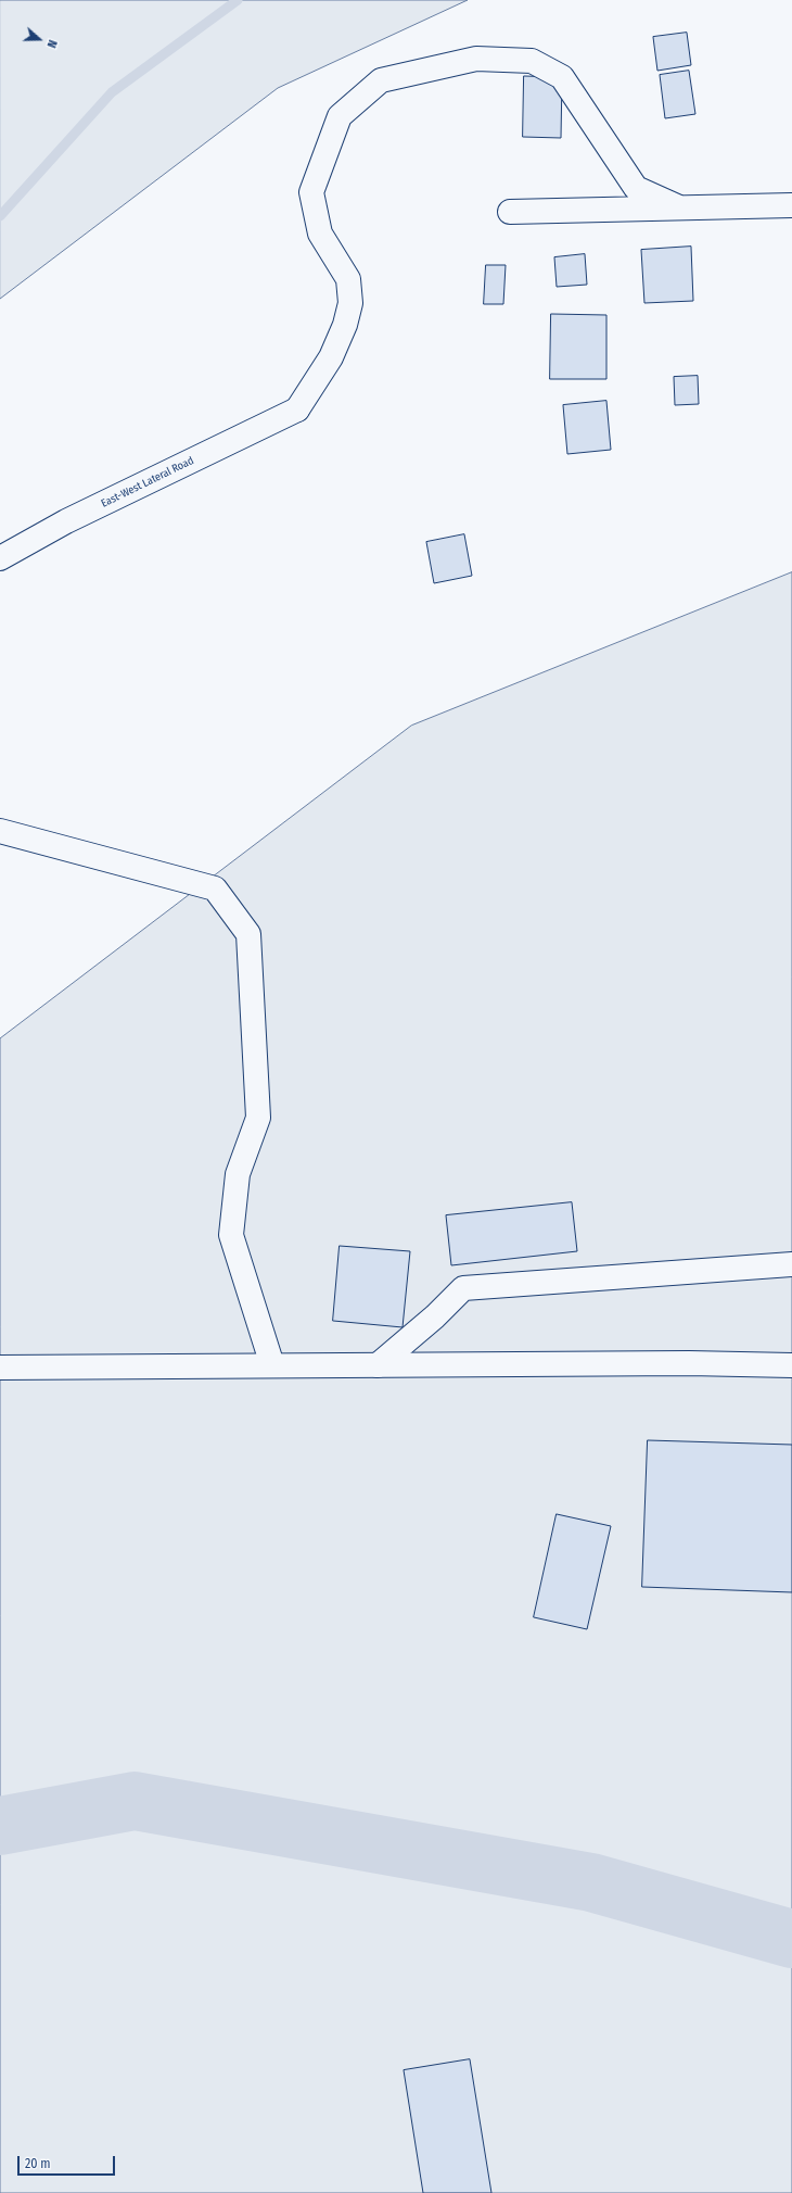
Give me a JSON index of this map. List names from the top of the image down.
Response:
{
  "streets": {
    "street": ["East-West Lateral Road"]
  },
  "scale_bar": "20 m",
  "north": "right"
}
